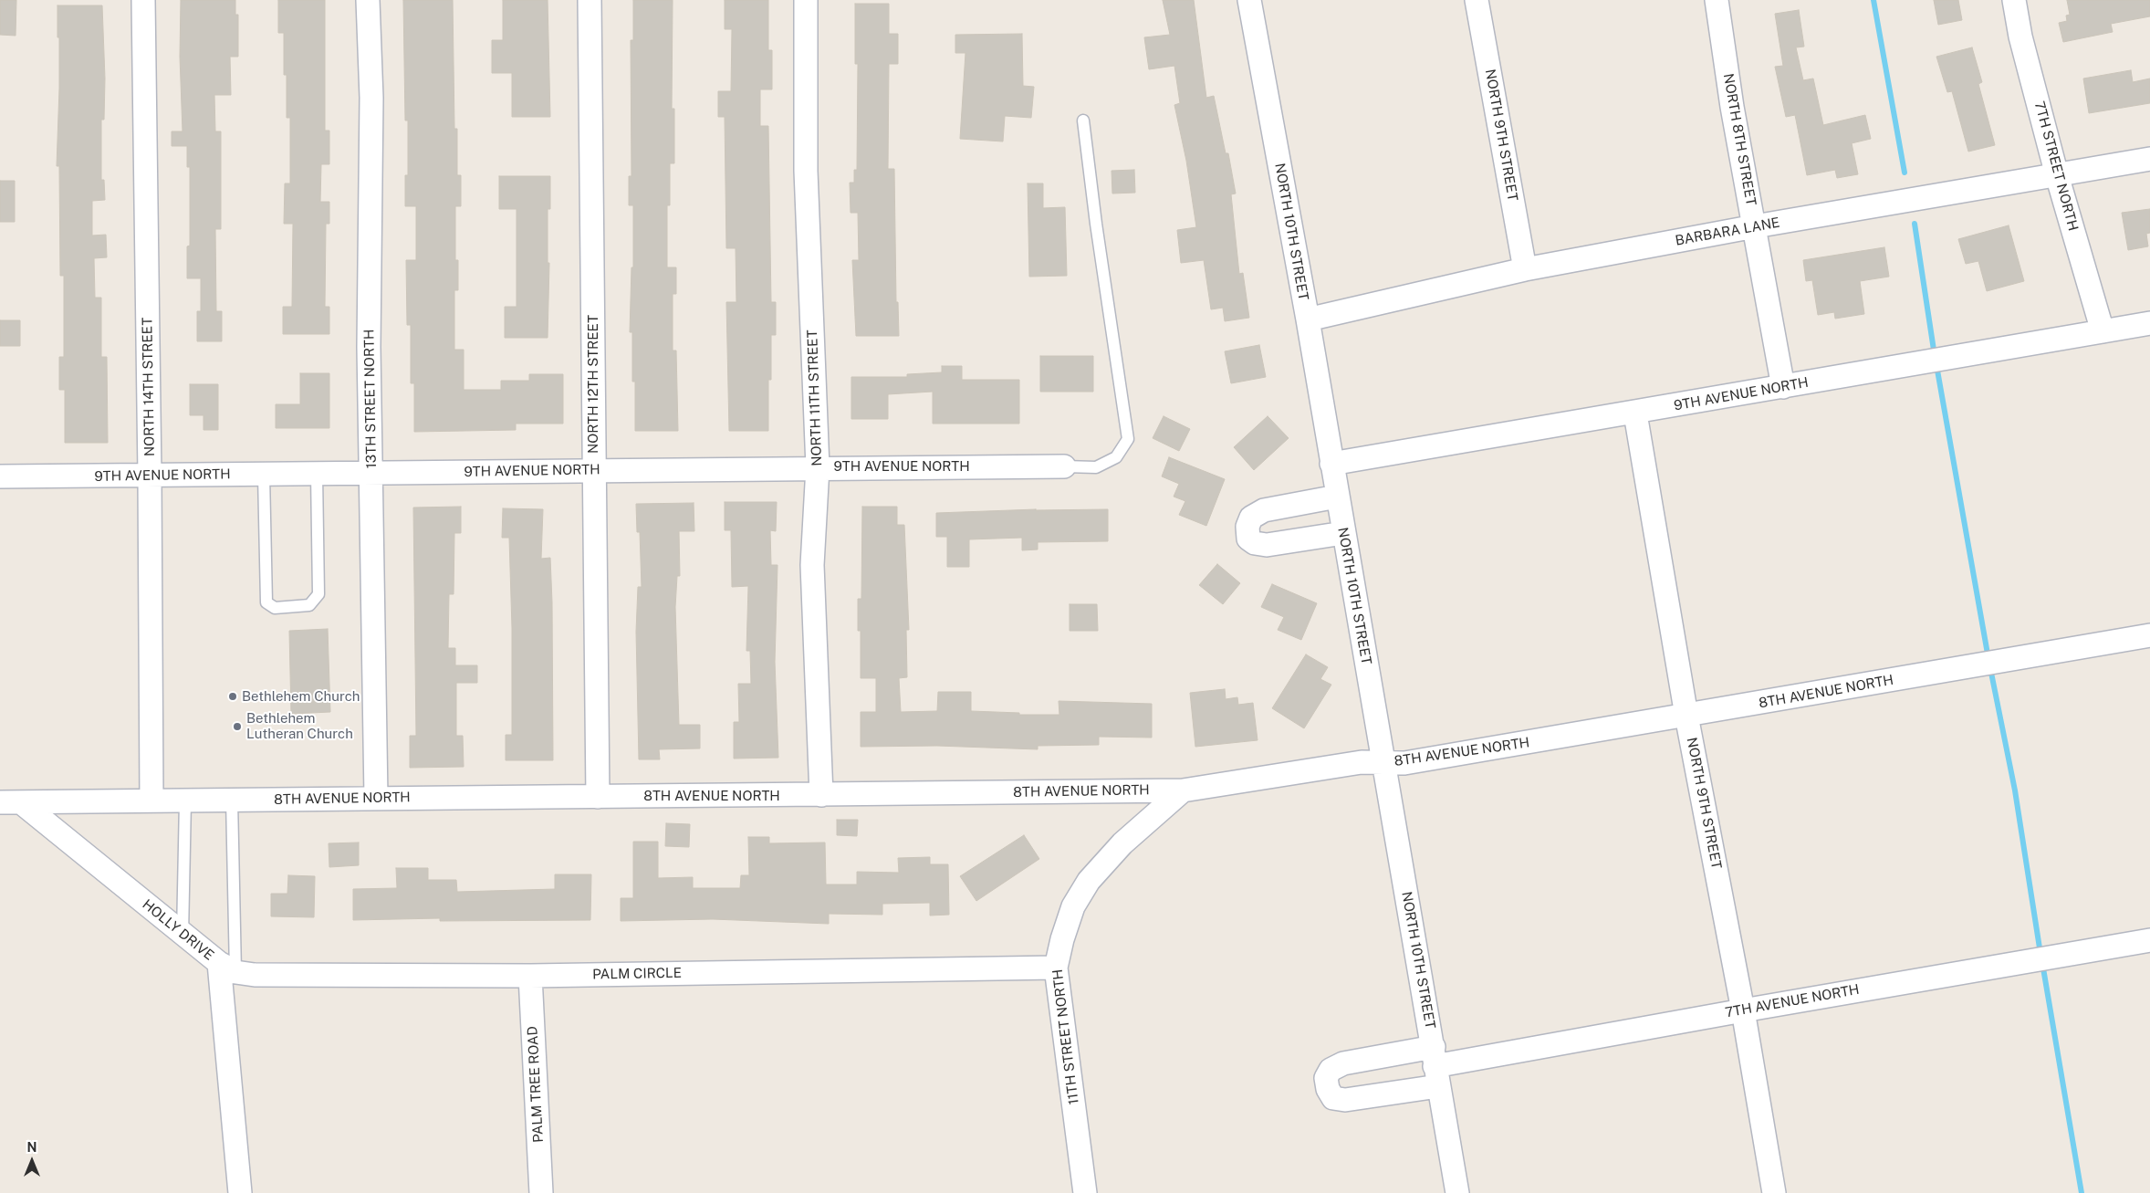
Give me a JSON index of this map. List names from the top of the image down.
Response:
{
  "streets": {
    "street": [
      "NORTH 9TH STREET",
      "NORTH 8TH STREET",
      "7TH STREET NORTH",
      "NORTH 10TH STREET",
      "BARBARA LANE",
      "NORTH 12TH STREET",
      "NORTH 14TH STREET",
      "9TH AVENUE NORTH",
      "NORTH 11TH STREET",
      "13TH STREET NORTH",
      "8TH AVENUE NORTH",
      "HOLLY DRIVE",
      "PALM CIRCLE",
      "7TH AVENUE NORTH",
      "11TH STREET NORTH",
      "PALM TREE ROAD"
    ]
  },
  "crossings": [
    ["NORTH 9TH STREET", "BARBARA LANE"],
    ["NORTH 9TH STREET", "9TH AVENUE NORTH"],
    ["NORTH 9TH STREET", "8TH AVENUE NORTH"],
    ["NORTH 9TH STREET", "7TH AVENUE NORTH"],
    ["NORTH 8TH STREET", "BARBARA LANE"],
    ["NORTH 8TH STREET", "9TH AVENUE NORTH"],
    ["7TH STREET NORTH", "BARBARA LANE"],
    ["7TH STREET NORTH", "9TH AVENUE NORTH"],
    ["NORTH 10TH STREET", "BARBARA LANE"],
    ["NORTH 10TH STREET", "9TH AVENUE NORTH"],
    ["NORTH 10TH STREET", "8TH AVENUE NORTH"],
    ["NORTH 10TH STREET", "7TH AVENUE NORTH"],
    ["NORTH 12TH STREET", "9TH AVENUE NORTH"],
    ["NORTH 12TH STREET", "8TH AVENUE NORTH"],
    ["NORTH 14TH STREET", "9TH AVENUE NORTH"],
    ["NORTH 14TH STREET", "8TH AVENUE NORTH"],
    ["9TH AVENUE NORTH", "NORTH 11TH STREET"],
    ["9TH AVENUE NORTH", "13TH STREET NORTH"],
    ["NORTH 11TH STREET", "8TH AVENUE NORTH"],
    ["13TH STREET NORTH", "8TH AVENUE NORTH"],
    ["8TH AVENUE NORTH", "HOLLY DRIVE"],
    ["8TH AVENUE NORTH", "11TH STREET NORTH"],
    ["HOLLY DRIVE", "PALM CIRCLE"],
    ["PALM CIRCLE", "11TH STREET NORTH"],
    ["PALM CIRCLE", "PALM TREE ROAD"]
  ],
  "places": ["Bethlehem Church", "Bethlehem Lutheran Church"],
  "north": "top"
}
